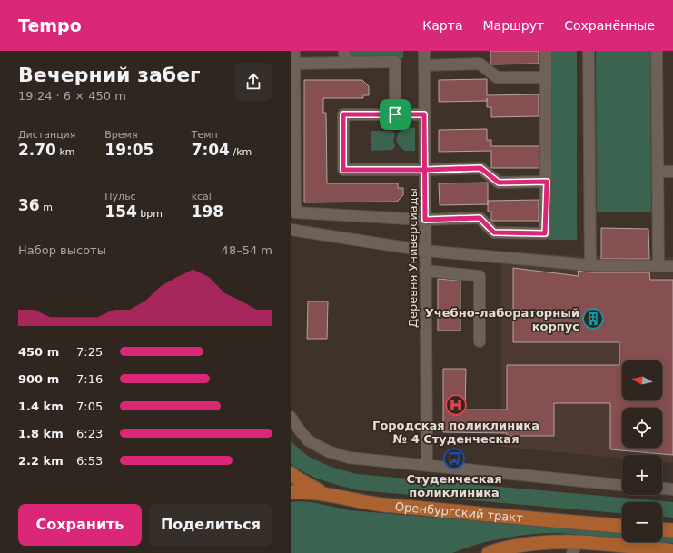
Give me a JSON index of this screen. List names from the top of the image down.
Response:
{
  "streets": {
    "main road": ["Оренбургский тракт"],
    "street": ["Деревня Универсиады"]
  },
  "places": {
    "building": ["Учебно-лабораторный корпус"],
    "hospital": ["Городская поликлиника № 4 Студенческая"],
    "bus stop": ["Студенческая поликлиника"]
  },
  "north": "left",
  "page": {
    "header": "Tempo",
    "nav": ["Карта", "Маршрут", "Сохранённые"],
    "heading": ["Вечерний забег", "19:24 · 6 × 450 m"],
    "stats": [
      ["Дистанция", "2.70 km"],
      ["Время", "19:05"],
      ["Темп", "7:04 /km"],
      ["36 m"],
      ["Пульс", "154 bpm"],
      ["kcal", "198"]
    ],
    "chart": ["Набор высоты", "48–54 m"],
    "list": [
      {
        "name": "450 m",
        "note": "7:25"
      },
      {
        "name": "900 m",
        "note": "7:16"
      },
      {
        "name": "1.4 km",
        "note": "7:05"
      },
      {
        "name": "1.8 km",
        "note": "6:23"
      },
      {
        "name": "2.2 km",
        "note": "6:53"
      }
    ],
    "map_buttons": ["+", "−"],
    "buttons": ["Сохранить", "Поделиться"]
  }
}
